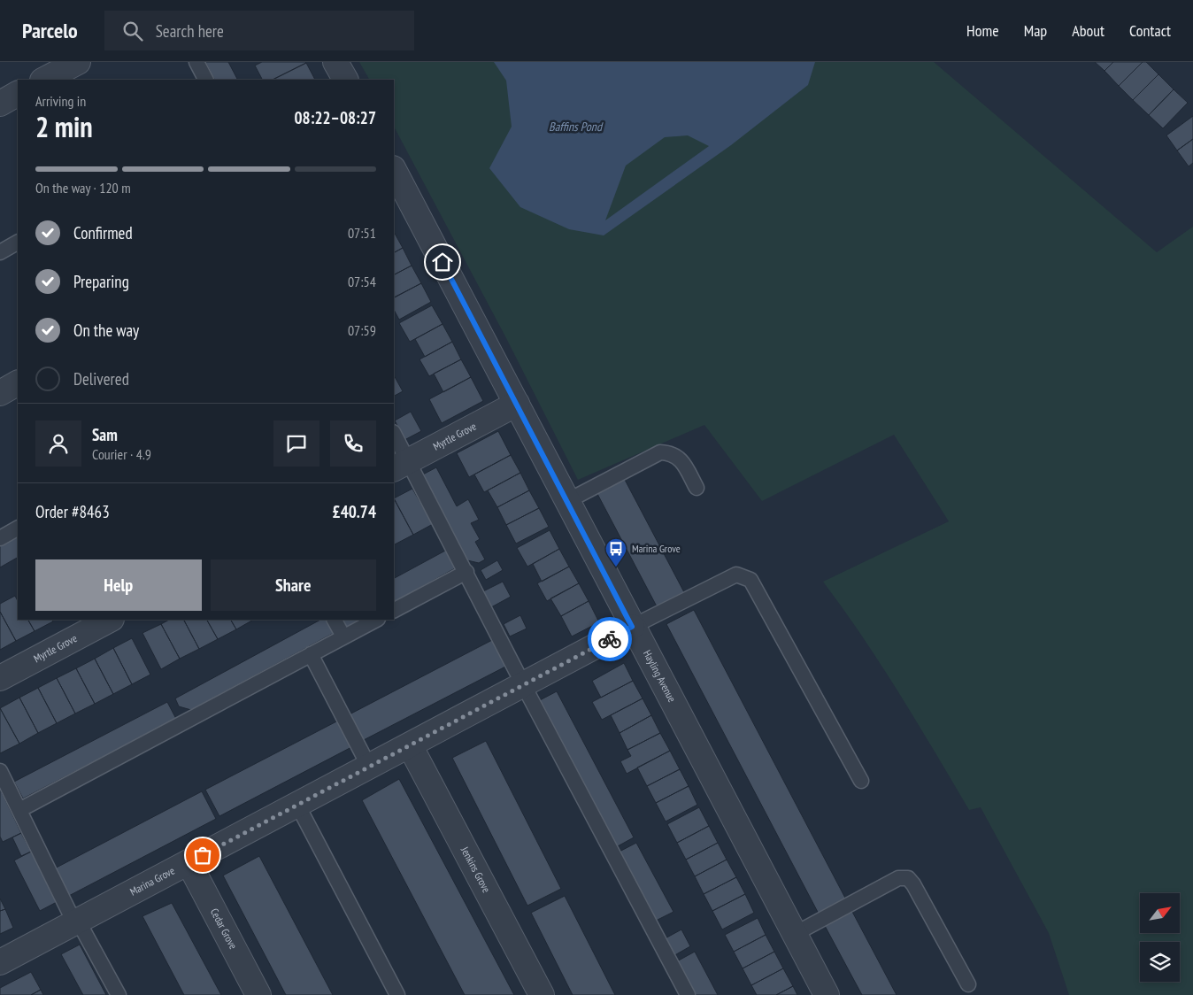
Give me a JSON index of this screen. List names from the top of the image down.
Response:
{
  "streets": {
    "street": [
      "Myrtle Grove",
      "Hayling Avenue",
      "Jenkins Grove",
      "Marina Grove",
      "Cedar Grove"
    ]
  },
  "crossings": [
    ["Myrtle Grove", "Hayling Avenue"],
    ["Hayling Avenue", "Marina Grove"],
    ["Jenkins Grove", "Marina Grove"],
    ["Marina Grove", "Cedar Grove"]
  ],
  "water": ["Baffins Pond"],
  "places": {
    "bus stop": ["Marina Grove"]
  },
  "north": "top right",
  "page": {
    "header": "Parcelo",
    "search": "Search here",
    "nav": [
      "Home",
      "Map",
      "About",
      "Contact"
    ],
    "heading": ["2 min", "Arriving in", "08:22–08:27"],
    "panel": [
      "Sam",
      "Courier · 4.9",
      "Order #8463",
      "£40.74"
    ],
    "bar": "On the way · 120 m",
    "list": [
      ["Confirmed", "07:51"],
      ["Preparing", "07:54"],
      ["On the way", "07:59"],
      "Delivered"
    ],
    "buttons": ["Help", "Share"]
  }
}
